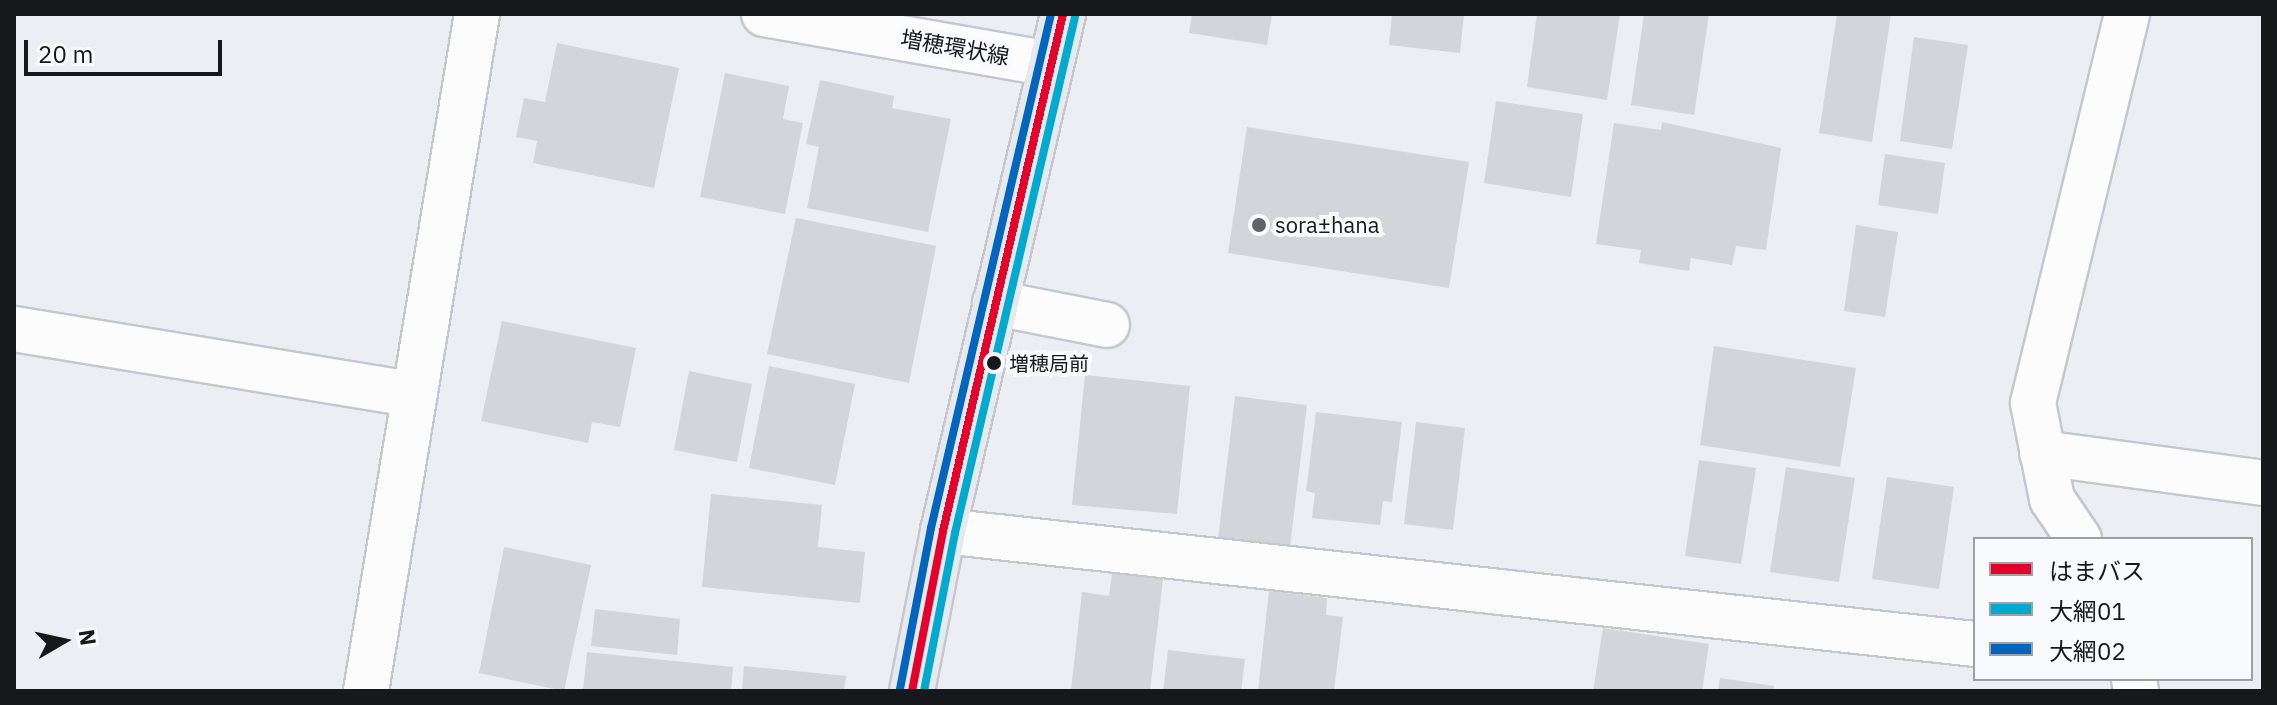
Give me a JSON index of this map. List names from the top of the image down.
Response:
{
  "streets": {
    "street": ["増穂環状線"]
  },
  "places": ["sora±hana", "増穂局前"],
  "lines": ["transit line はまバス", "transit line 大網02", "transit line 大網01"],
  "legend": ["はまバス", "大網01", "大網02"],
  "scale_bar": "20 m",
  "north": "right"
}
